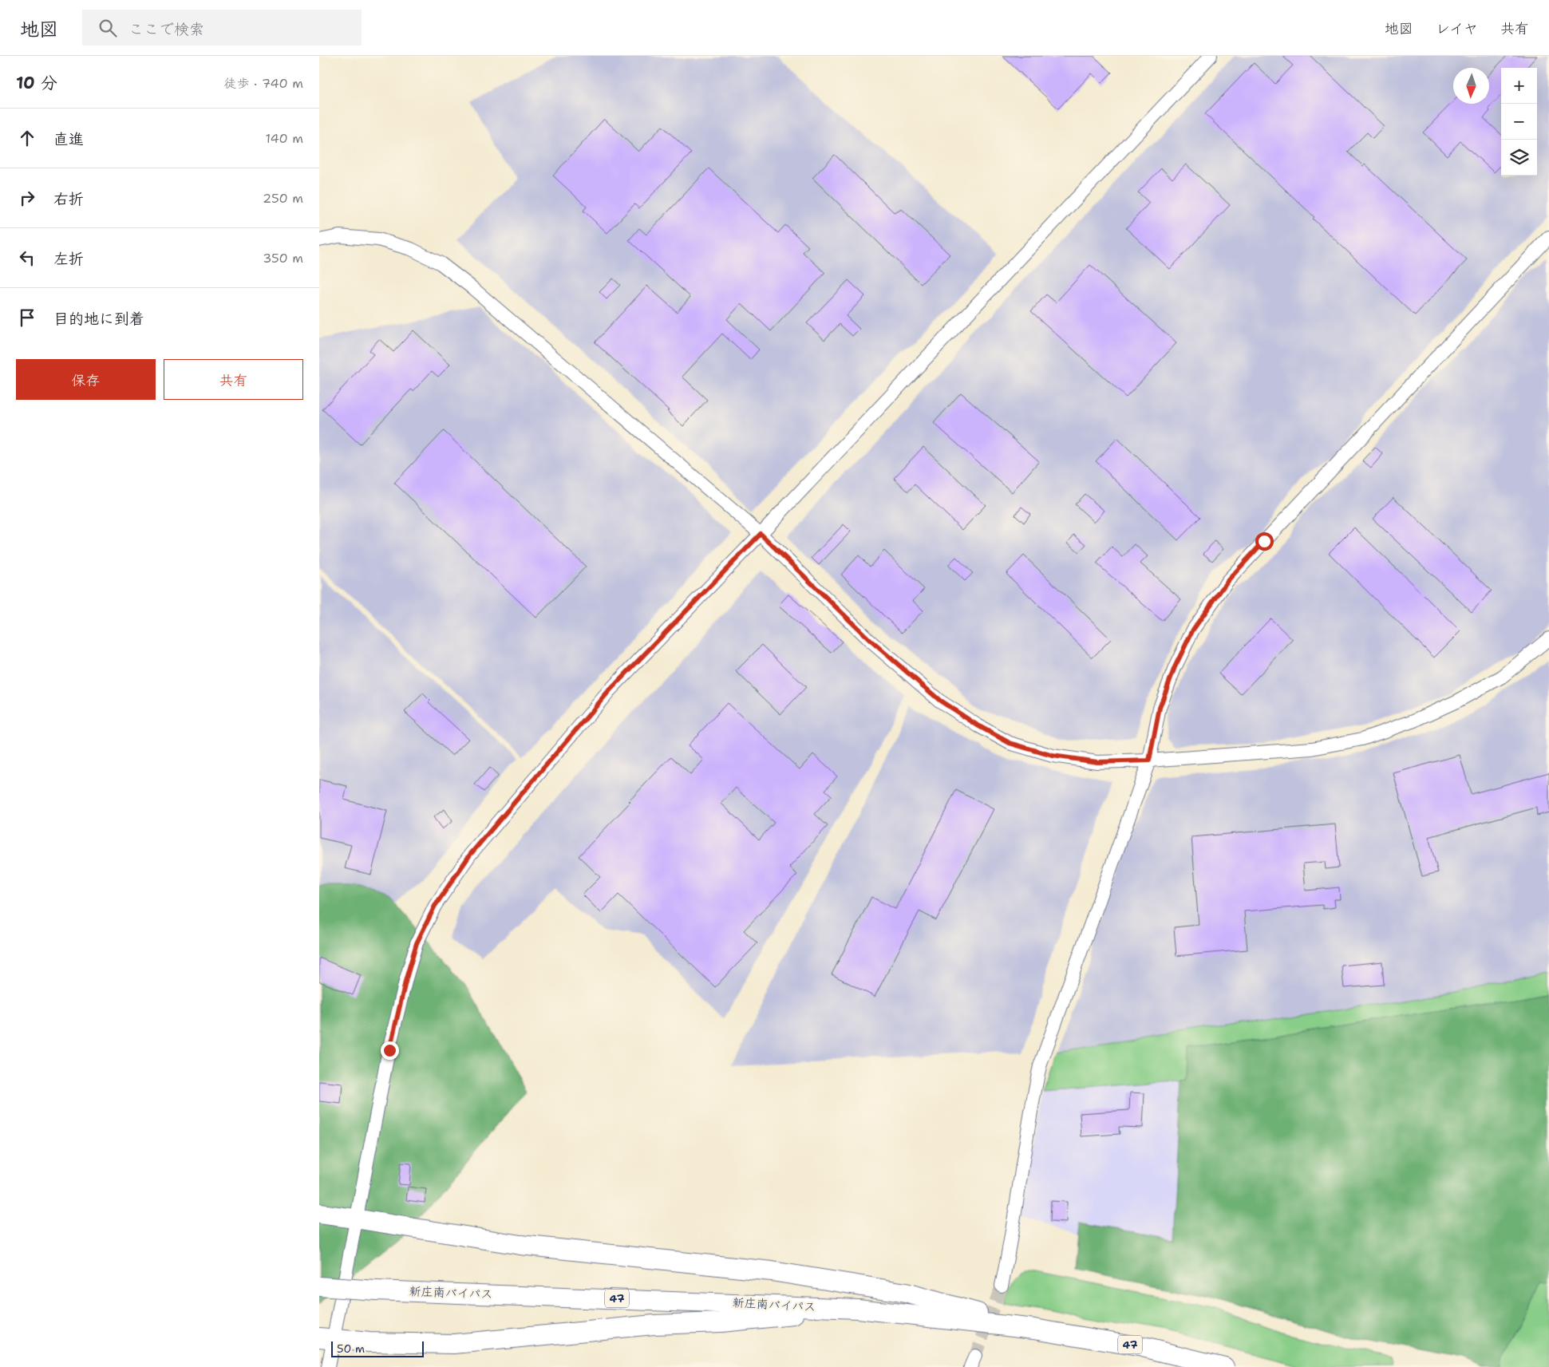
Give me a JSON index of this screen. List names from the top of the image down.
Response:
{
  "streets": {
    "highway": ["新庄南バイパス", "47"]
  },
  "scale_bar": "50 m",
  "north": "bottom",
  "page": {
    "header": "地図",
    "search": "ここで検索",
    "nav": ["地図", "レイヤ", "共有"],
    "heading": ["10 分", "徒歩 · 740 m"],
    "map_buttons": ["+", "−"],
    "list": [
      ["直進", "140 m"],
      ["右折", "250 m"],
      ["左折", "350 m"],
      "目的地に到着"
    ],
    "buttons": ["保存", "共有"],
    "scale": "50 m"
  }
}
